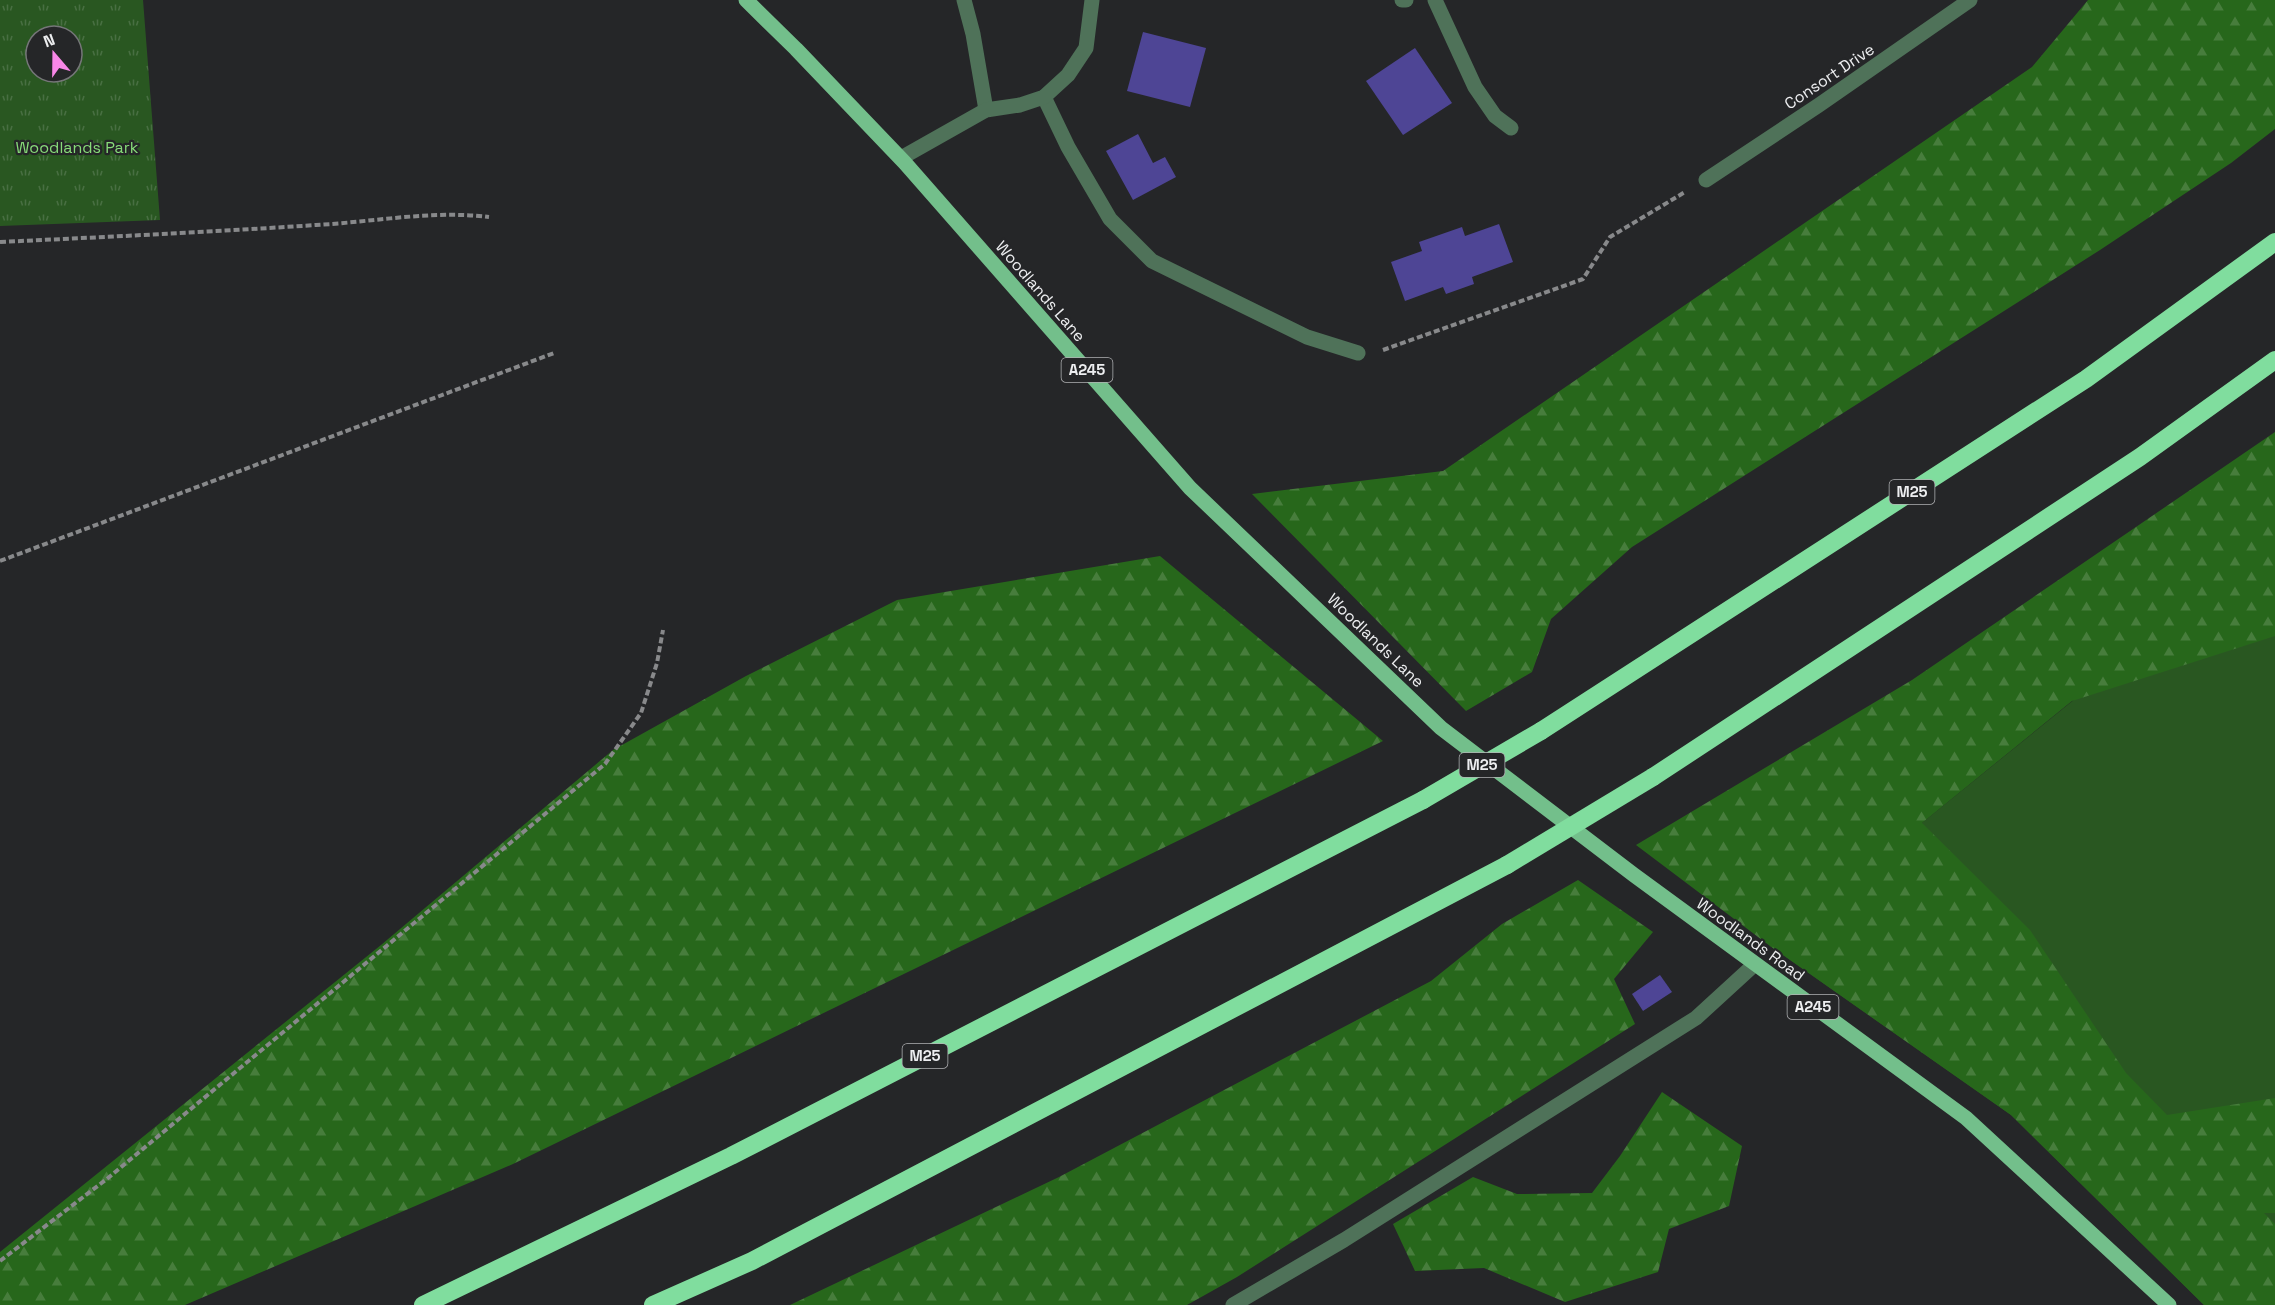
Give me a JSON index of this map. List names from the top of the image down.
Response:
{
  "streets": {
    "highway": ["M25"],
    "main road": ["Woodlands Lane", "A245", "Woodlands Road"],
    "street": ["Consort Drive"]
  },
  "crossings": [
    ["Woodlands Lane", "Woodlands Road"]
  ],
  "parks": ["Woodlands Park"],
  "north": "top"
}
